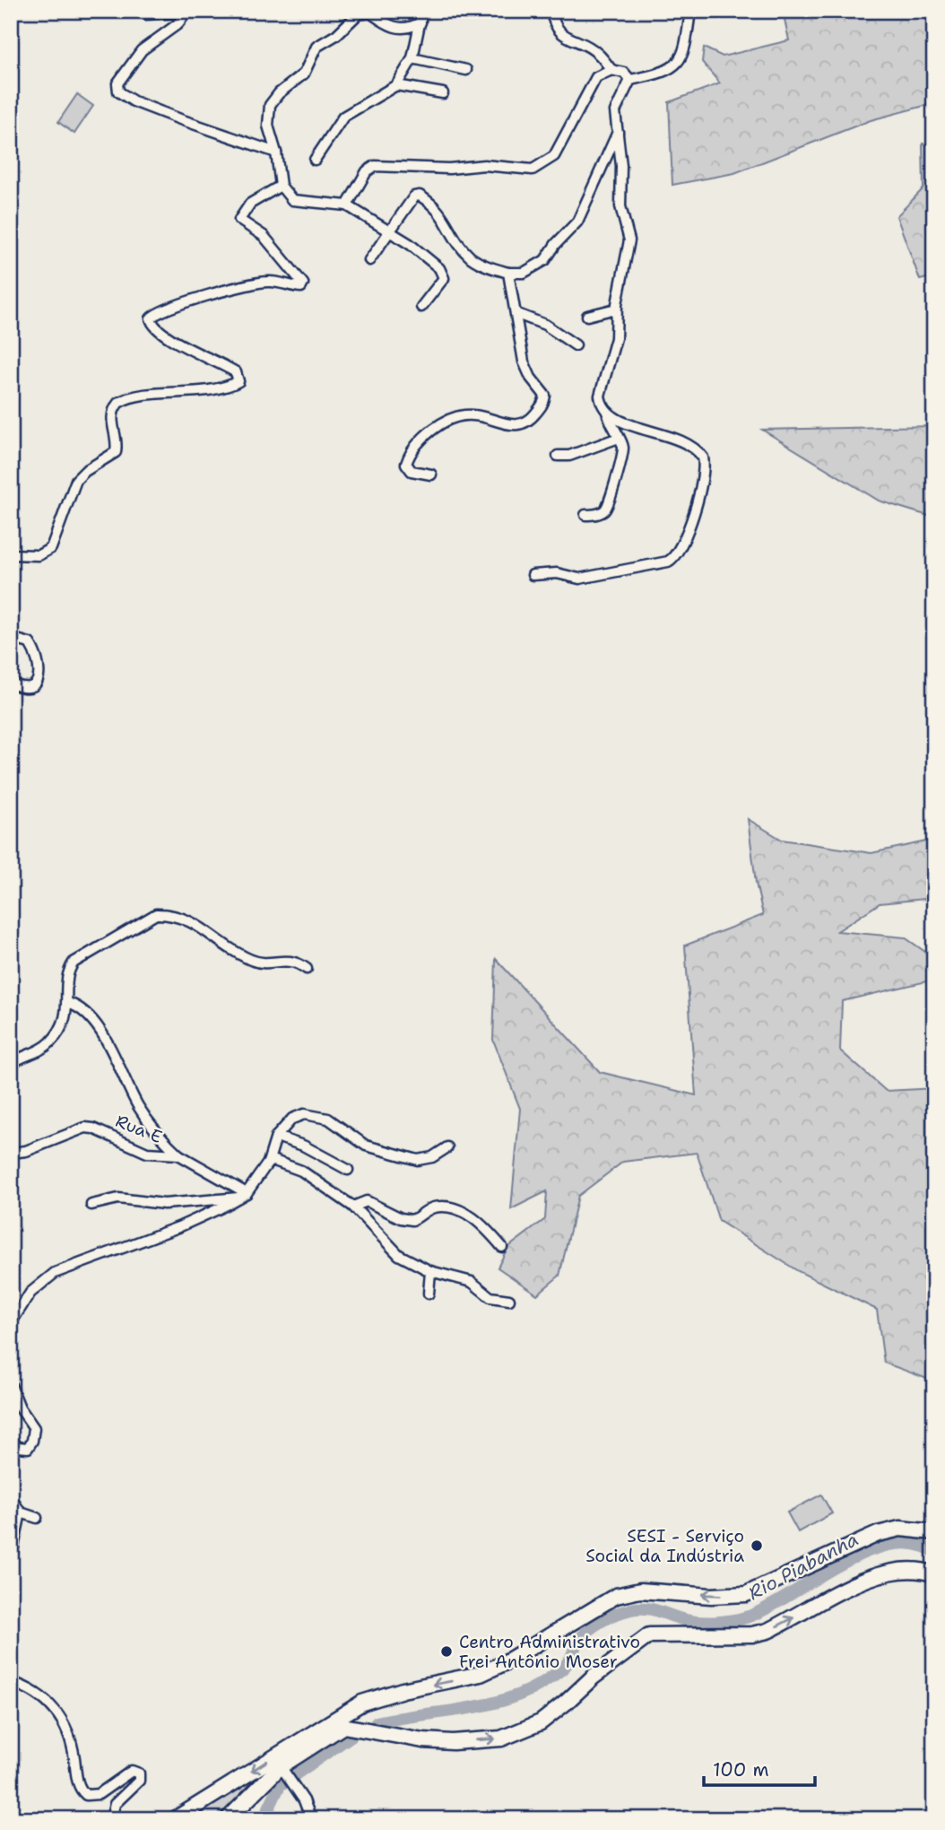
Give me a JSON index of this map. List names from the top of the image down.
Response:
{
  "streets": {
    "street": ["Rua E"]
  },
  "water": ["Rio Piabanha"],
  "places": ["SESI - Serviço Social da Indústria", "Centro Administrativo Frei Antônio Moser"],
  "scale_bar": "100 m"
}
